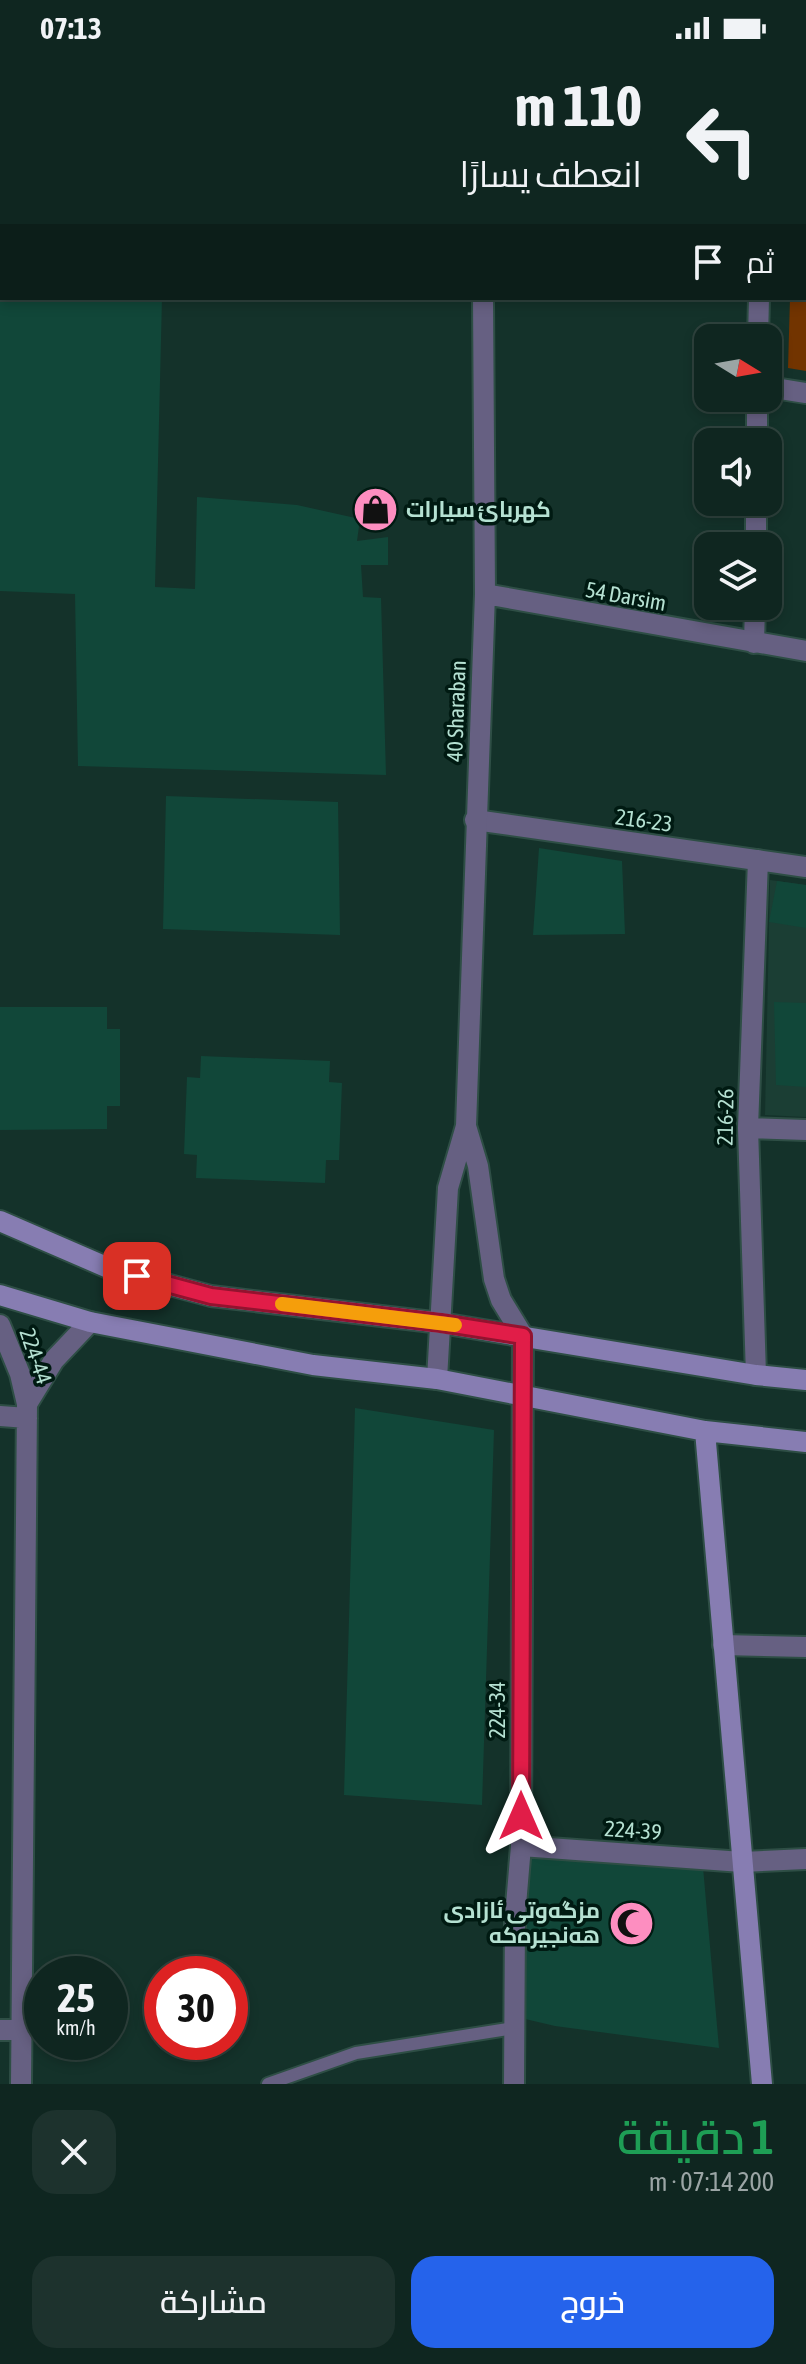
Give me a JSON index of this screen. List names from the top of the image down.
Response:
{
  "streets": {
    "street": [
      "54 Darsim",
      "40 Sharaban",
      "216-23",
      "216-26",
      "224-44",
      "224-34",
      "224-39"
    ]
  },
  "crossings": [
    ["54 Darsim", "40 Sharaban"],
    ["40 Sharaban", "216-23"],
    ["40 Sharaban", "224-34"],
    ["216-23", "216-26"],
    ["224-34", "224-39"]
  ],
  "places": {
    "shop": ["کهربائ سیارات"],
    "mosque": ["مزگه‌وتی ئازادی هه‌نجیره‌که"]
  },
  "north": "right",
  "page": {
    "status": "07:13",
    "turn": ["110 m", "انعطف يسارًا"],
    "then": "ثم",
    "speed": "25 km/h",
    "limit": "30",
    "heading": ["1 دقيقة", "200 m · 07:14"],
    "buttons": ["خروج", "مشاركة"]
  }
}
